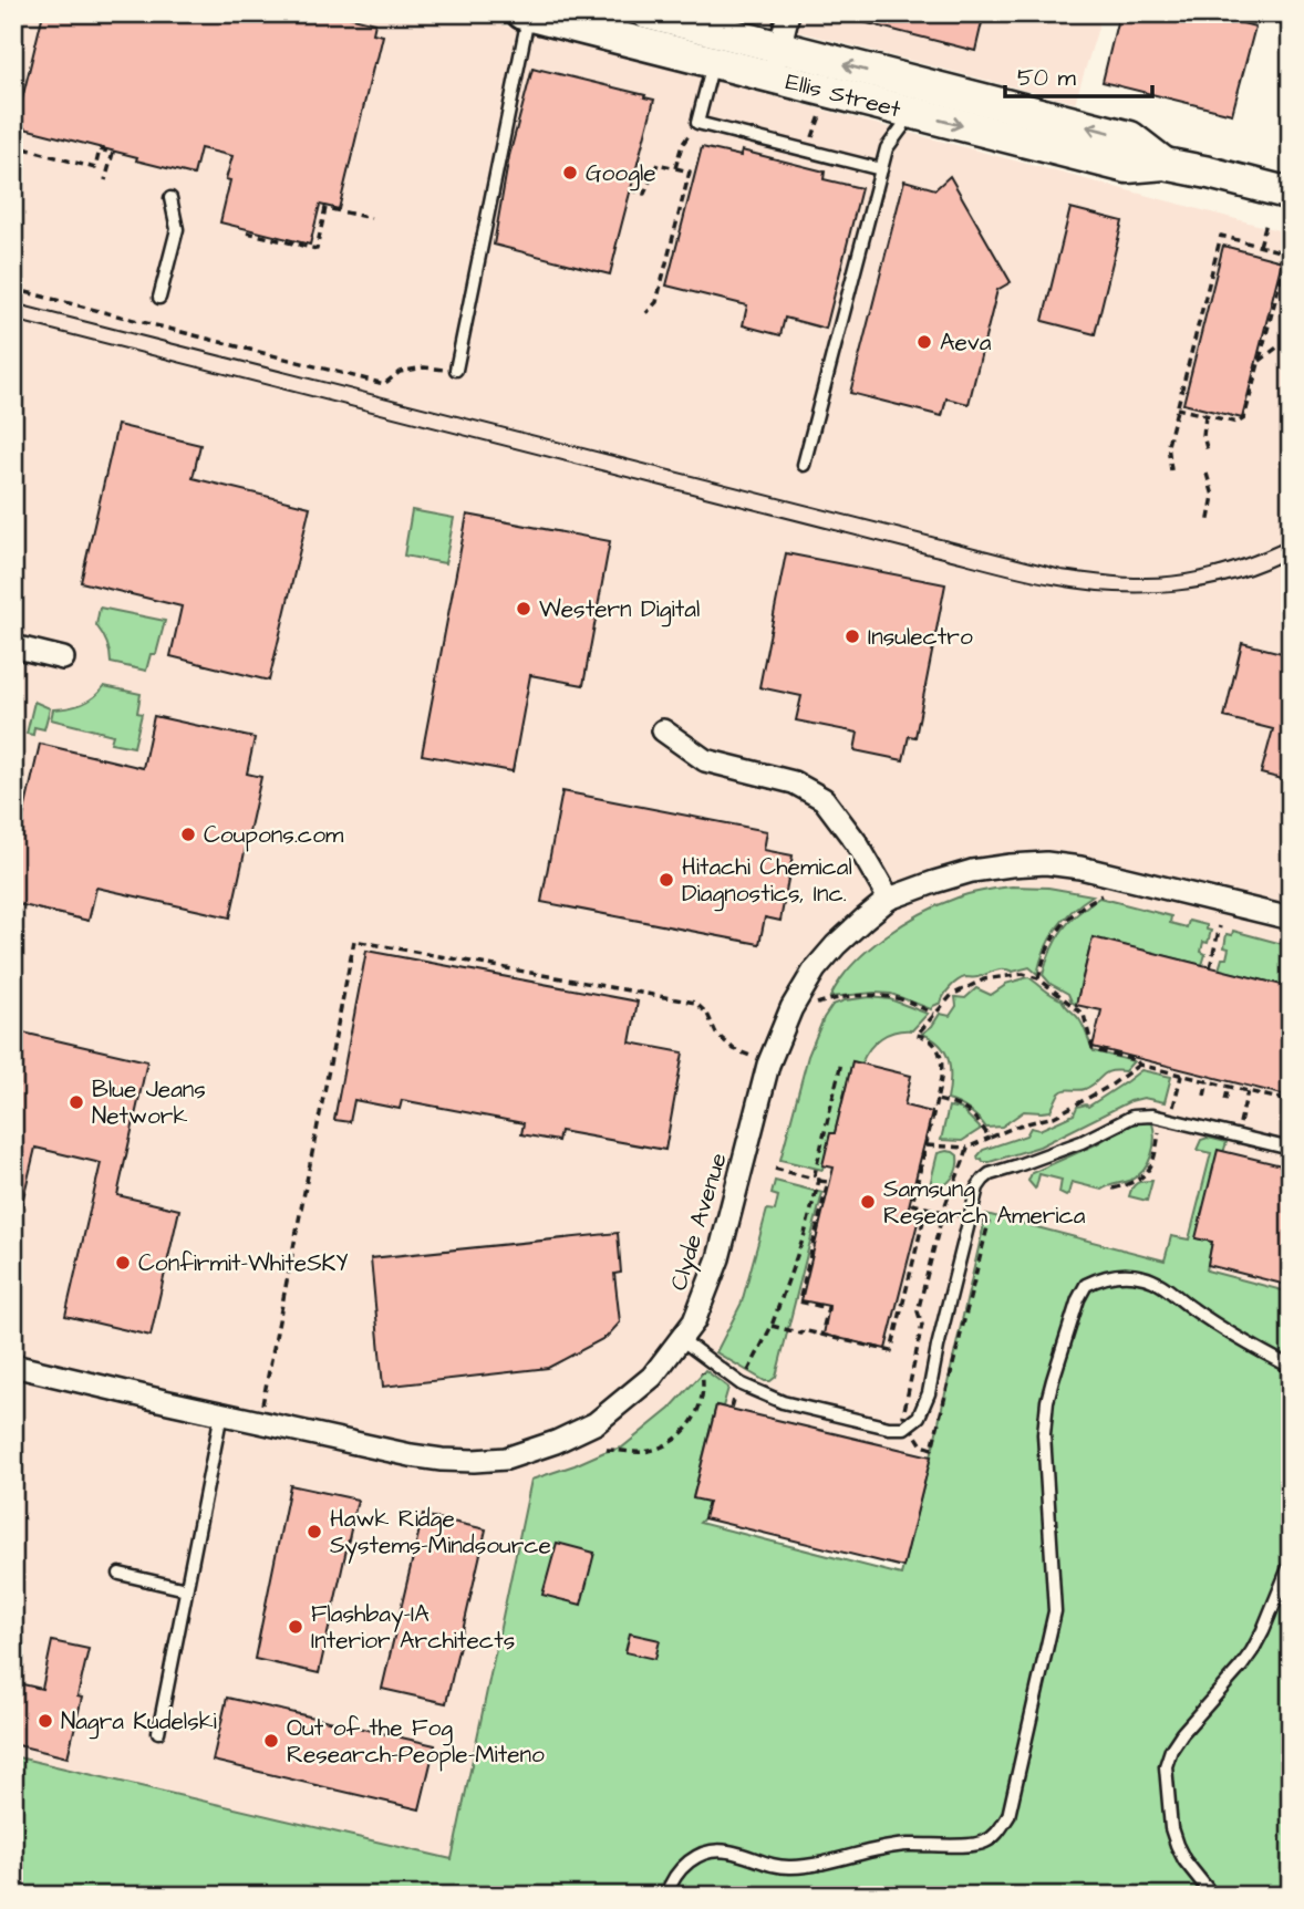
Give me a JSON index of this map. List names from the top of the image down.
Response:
{
  "streets": {
    "main road": ["Ellis Street"],
    "street": ["Clyde Avenue"]
  },
  "places": [
    "Google",
    "Aeva",
    "Western Digital",
    "Insulectro",
    "Coupons.com",
    "Hitachi Chemical Diagnostics, Inc.",
    "Blue Jeans Network",
    "Samsung Research America",
    "Confirmit-WhiteSKY",
    "Hawk Ridge Systems-Mindsource",
    "Flashbay-IA Interior Architects",
    "Nagra Kudelski",
    "Out of the Fog Research-People-Miteno"
  ],
  "scale_bar": "50 m"
}
